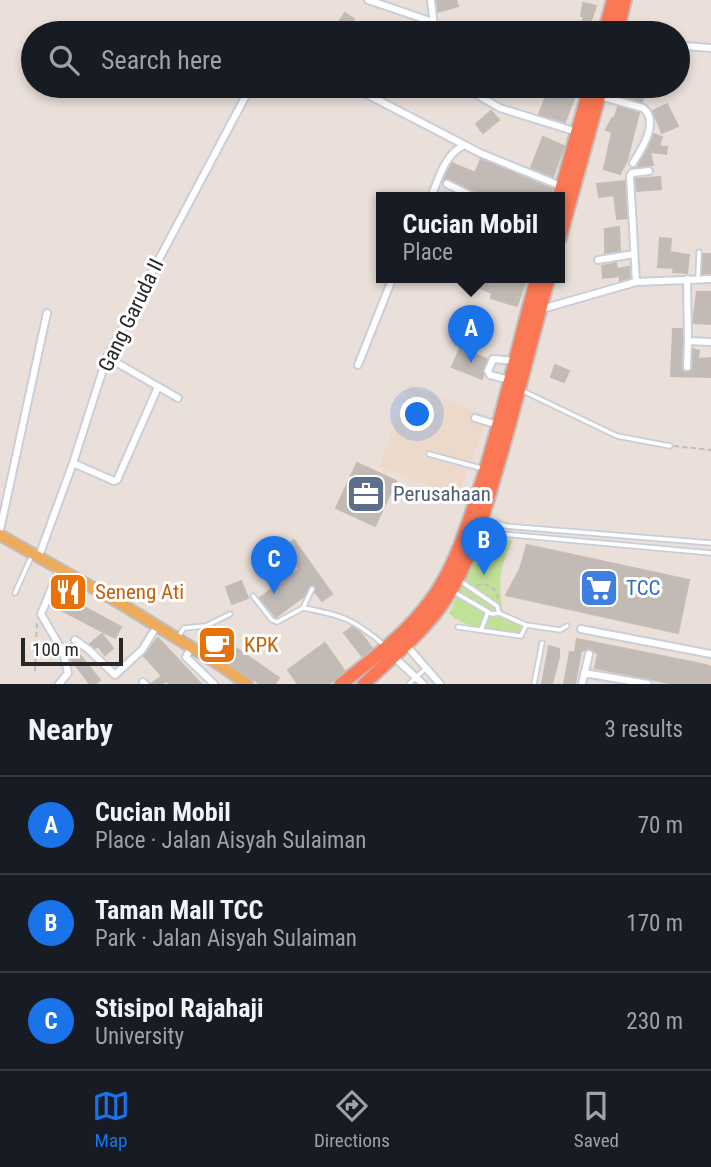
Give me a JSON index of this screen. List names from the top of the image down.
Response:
{
  "streets": {
    "street": ["Gang Garuda II"]
  },
  "places": {
    "office": ["Perusahaan"],
    "supermarket": ["TCC"],
    "restaurant": ["Seneng Ati"],
    "cafe": ["KPK"]
  },
  "scale_bar": "100 m",
  "page": {
    "search": "Search here",
    "popup": ["Cucian Mobil", "Place"],
    "pins": ["A", "B", "C"],
    "scale": "100 m",
    "heading": ["Nearby", "3 results"],
    "list": [
      {
        "mark": "A",
        "name": "Cucian Mobil",
        "note": "Place · Jalan Aisyah Sulaiman",
        "value": "70 m"
      },
      {
        "mark": "B",
        "name": "Taman Mall TCC",
        "note": "Park · Jalan Aisyah Sulaiman",
        "value": "170 m"
      },
      {
        "mark": "C",
        "name": "Stisipol Rajahaji",
        "note": "University",
        "value": "230 m"
      }
    ],
    "nav": ["Map", "Directions", "Saved"]
  }
}
